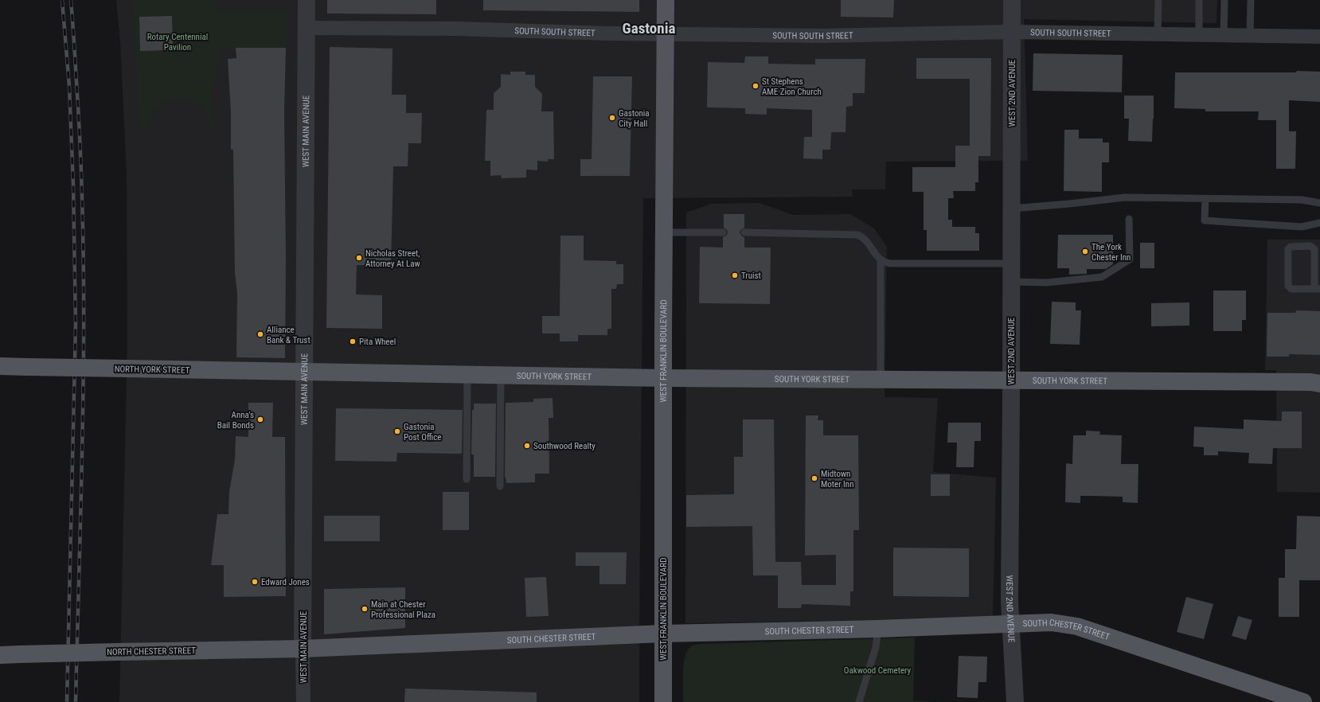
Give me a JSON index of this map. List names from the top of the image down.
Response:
{
  "streets": {
    "main road": [
      "WEST FRANKLIN BOULEVARD",
      "NORTH YORK STREET",
      "SOUTH YORK STREET",
      "SOUTH CHESTER STREET",
      "NORTH CHESTER STREET"
    ],
    "street": ["SOUTH SOUTH STREET", "WEST 2ND AVENUE", "WEST MAIN AVENUE"]
  },
  "crossings": [
    ["SOUTH SOUTH STREET", "WEST 2ND AVENUE"],
    ["SOUTH SOUTH STREET", "WEST MAIN AVENUE"],
    ["SOUTH SOUTH STREET", "WEST FRANKLIN BOULEVARD"],
    ["WEST 2ND AVENUE", "SOUTH YORK STREET"],
    ["WEST 2ND AVENUE", "SOUTH CHESTER STREET"],
    ["WEST MAIN AVENUE", "NORTH YORK STREET"],
    ["WEST MAIN AVENUE", "SOUTH YORK STREET"],
    ["WEST MAIN AVENUE", "SOUTH CHESTER STREET"],
    ["WEST MAIN AVENUE", "NORTH CHESTER STREET"],
    ["WEST FRANKLIN BOULEVARD", "SOUTH YORK STREET"],
    ["WEST FRANKLIN BOULEVARD", "SOUTH CHESTER STREET"],
    ["NORTH YORK STREET", "SOUTH YORK STREET"],
    ["SOUTH CHESTER STREET", "NORTH CHESTER STREET"]
  ],
  "districts": ["Gastonia"],
  "parks": ["Rotary Centennial Pavilion", "Oakwood Cemetery"],
  "places": [
    "St Stephens AME Zion Church",
    "Gastonia City Hall",
    "The York Chester Inn",
    "Nicholas Street, Attorney At Law",
    "Truist",
    "Alliance Bank & Trust",
    "Pita Wheel",
    "Anna's Bail Bonds",
    "Gastonia Post Office",
    "Southwood Realty",
    "Midtown Moter Inn",
    "Edward Jones",
    "Main at Chester Professional Plaza"
  ]
}
